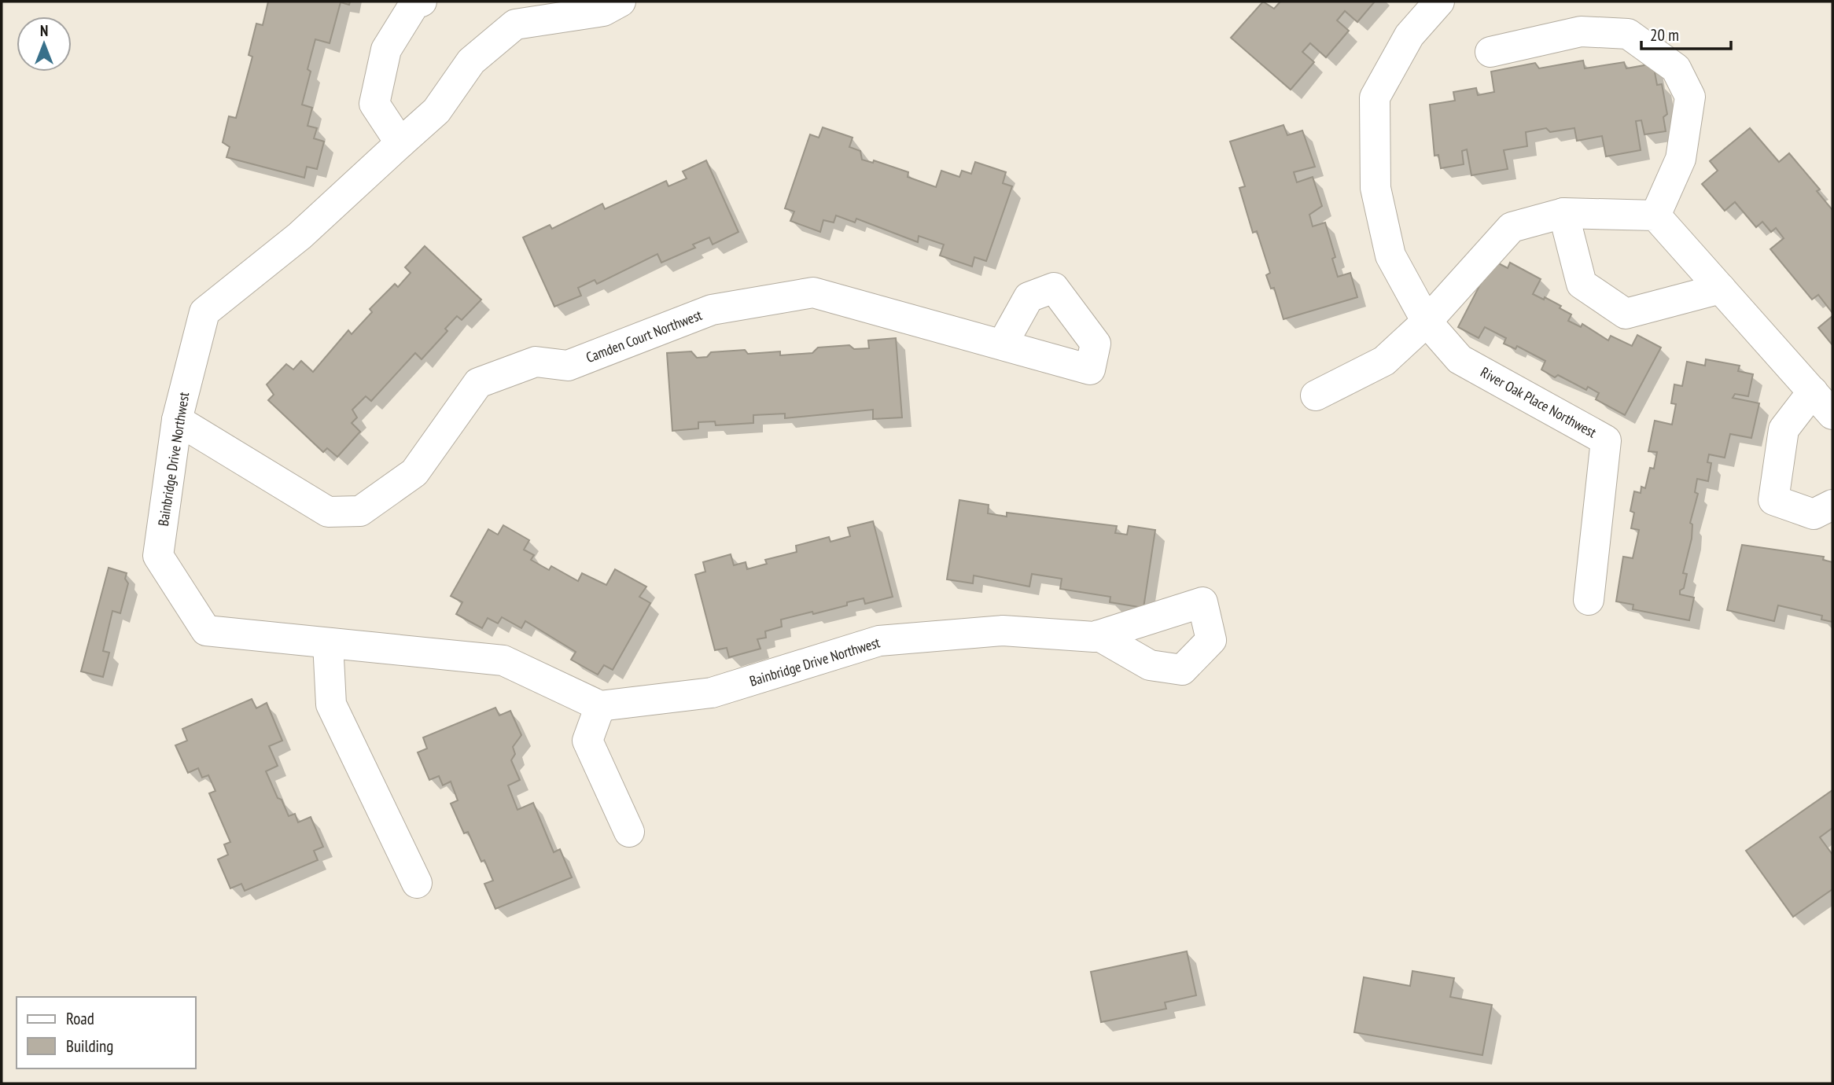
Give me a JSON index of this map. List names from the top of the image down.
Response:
{
  "streets": {
    "street": ["Camden Court Northwest", "River Oak Place Northwest", "Bainbridge Drive Northwest"]
  },
  "crossings": [
    ["Camden Court Northwest", "Bainbridge Drive Northwest"]
  ],
  "legend": ["Road", "Building"],
  "scale_bar": "20 m",
  "north": "top"
}
